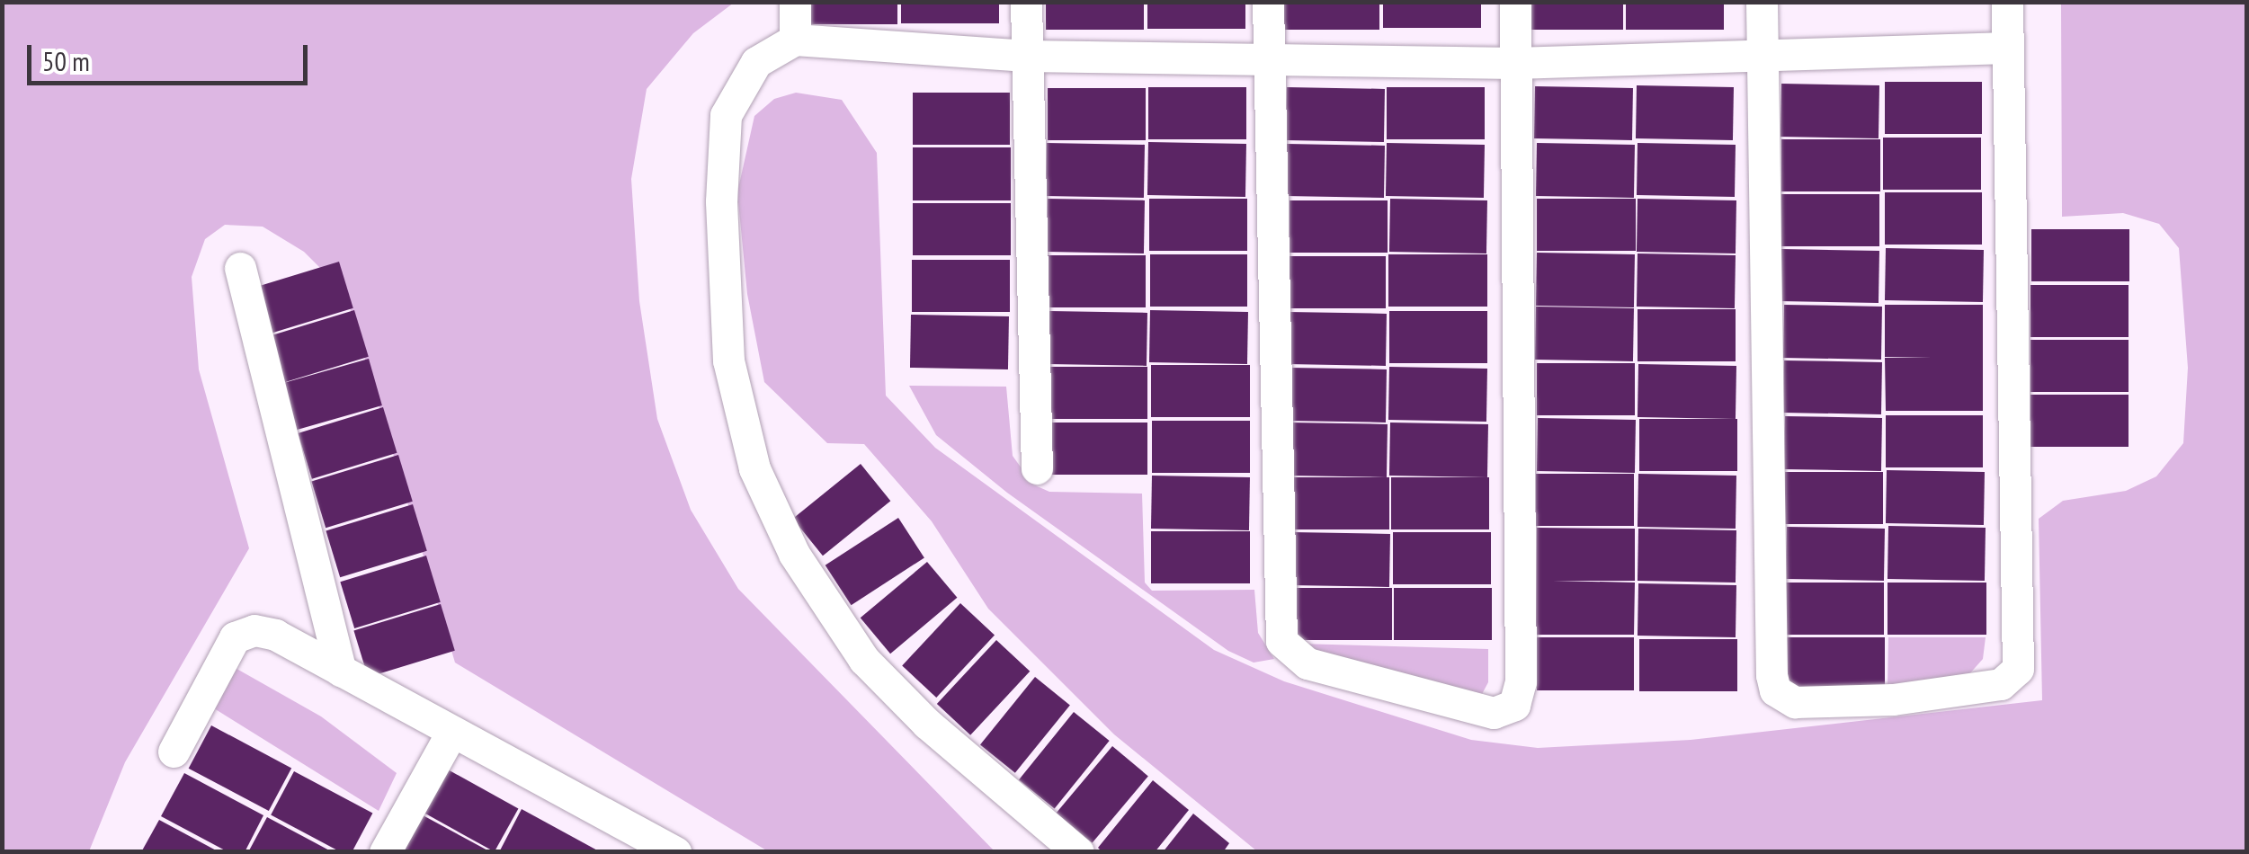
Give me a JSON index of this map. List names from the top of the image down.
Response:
{
  "scale_bar": "50 m"
}
